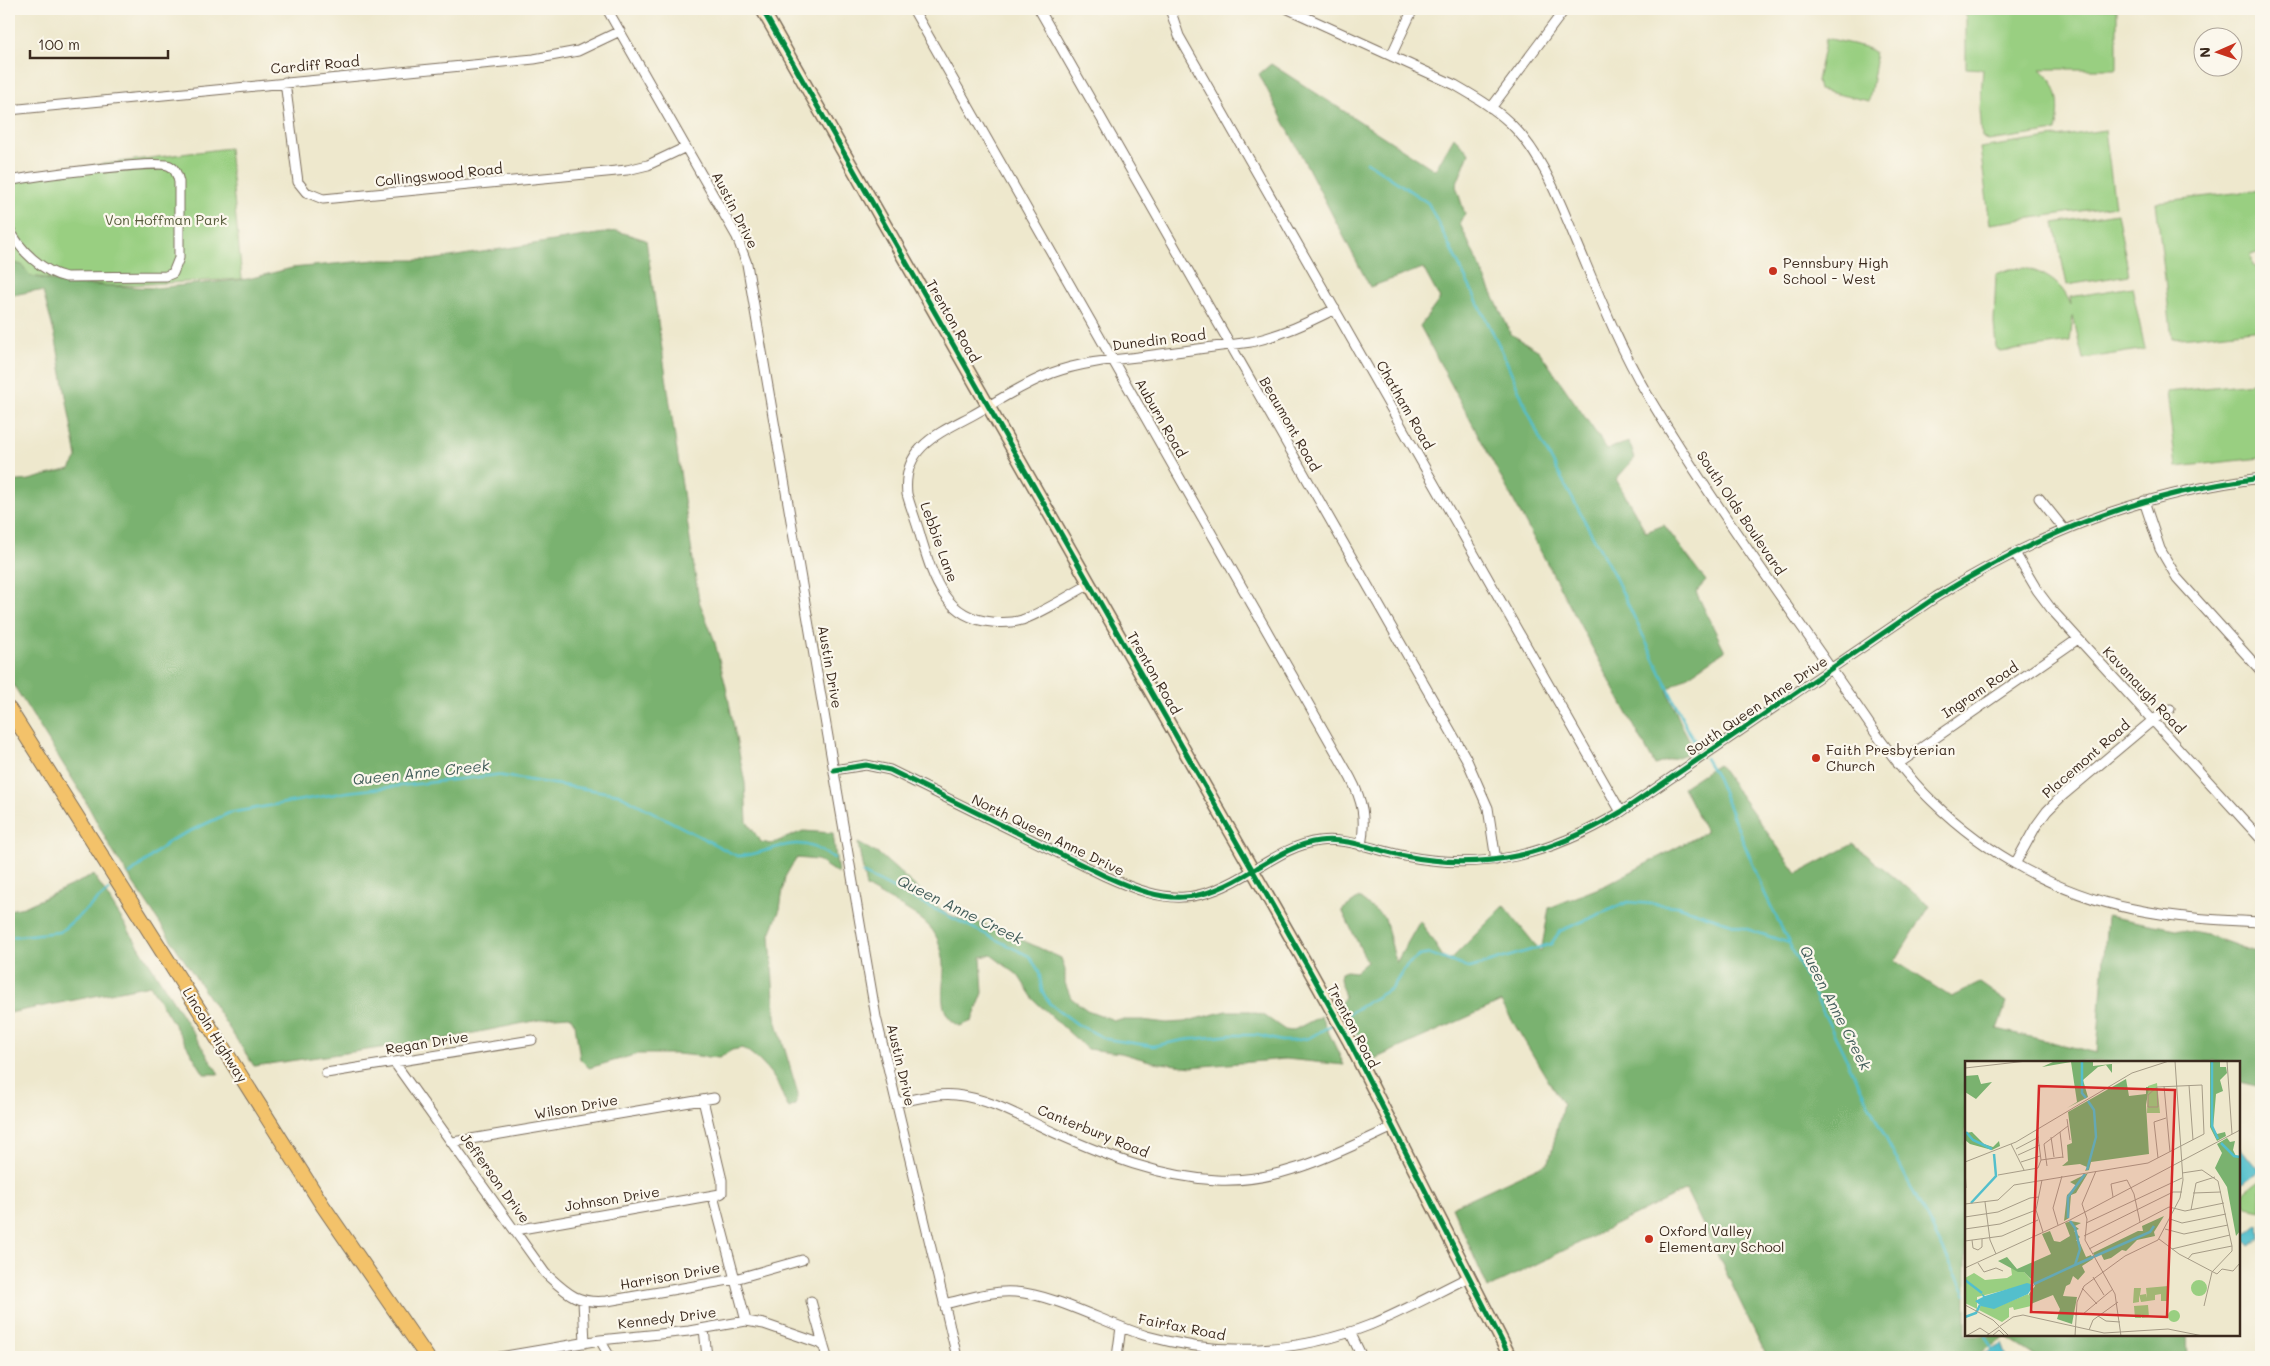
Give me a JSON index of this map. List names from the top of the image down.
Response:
{
  "streets": {
    "main road": ["Trenton Road", "Lincoln Highway"],
    "street": [
      "Cardiff Road",
      "Collingswood Road",
      "Austin Drive",
      "Dunedin Road",
      "Chatham Road",
      "Auburn Road",
      "Beaumont Road",
      "South Olds Boulevard",
      "Lebbie Lane",
      "Ingram Road",
      "Kavanaugh Road",
      "South Queen Anne Drive",
      "Placemont Road",
      "North Queen Anne Drive",
      "Regan Drive",
      "Wilson Drive",
      "Canterbury Road",
      "Jefferson Drive",
      "Johnson Drive",
      "Harrison Drive",
      "Kennedy Drive",
      "Fairfax Road"
    ]
  },
  "crossings": [
    ["Cardiff Road", "Collingswood Road"],
    ["Cardiff Road", "Austin Drive"],
    ["Collingswood Road", "Austin Drive"],
    ["Austin Drive", "North Queen Anne Drive"],
    ["Austin Drive", "Canterbury Road"],
    ["Austin Drive", "Fairfax Road"],
    ["Trenton Road", "Dunedin Road"],
    ["Trenton Road", "Lebbie Lane"],
    ["Trenton Road", "South Queen Anne Drive"],
    ["Trenton Road", "North Queen Anne Drive"],
    ["Trenton Road", "Canterbury Road"],
    ["Trenton Road", "Fairfax Road"],
    ["Dunedin Road", "Chatham Road"],
    ["Dunedin Road", "Auburn Road"],
    ["Dunedin Road", "Beaumont Road"],
    ["Dunedin Road", "Lebbie Lane"],
    ["Chatham Road", "South Queen Anne Drive"],
    ["Auburn Road", "South Queen Anne Drive"],
    ["Beaumont Road", "South Queen Anne Drive"],
    ["South Olds Boulevard", "Ingram Road"],
    ["South Olds Boulevard", "South Queen Anne Drive"],
    ["South Olds Boulevard", "Placemont Road"],
    ["Ingram Road", "Kavanaugh Road"],
    ["Kavanaugh Road", "South Queen Anne Drive"],
    ["Kavanaugh Road", "Placemont Road"],
    ["South Queen Anne Drive", "North Queen Anne Drive"],
    ["Regan Drive", "Jefferson Drive"],
    ["Wilson Drive", "Jefferson Drive"],
    ["Jefferson Drive", "Johnson Drive"],
    ["Jefferson Drive", "Harrison Drive"]
  ],
  "water": ["Queen Anne Creek"],
  "parks": ["Von Hoffman Park"],
  "places": ["Pennsbury High School - West", "Faith Presbyterian Church", "Oxford Valley Elementary School"],
  "scale_bar": "100 m",
  "north": "left"
}
